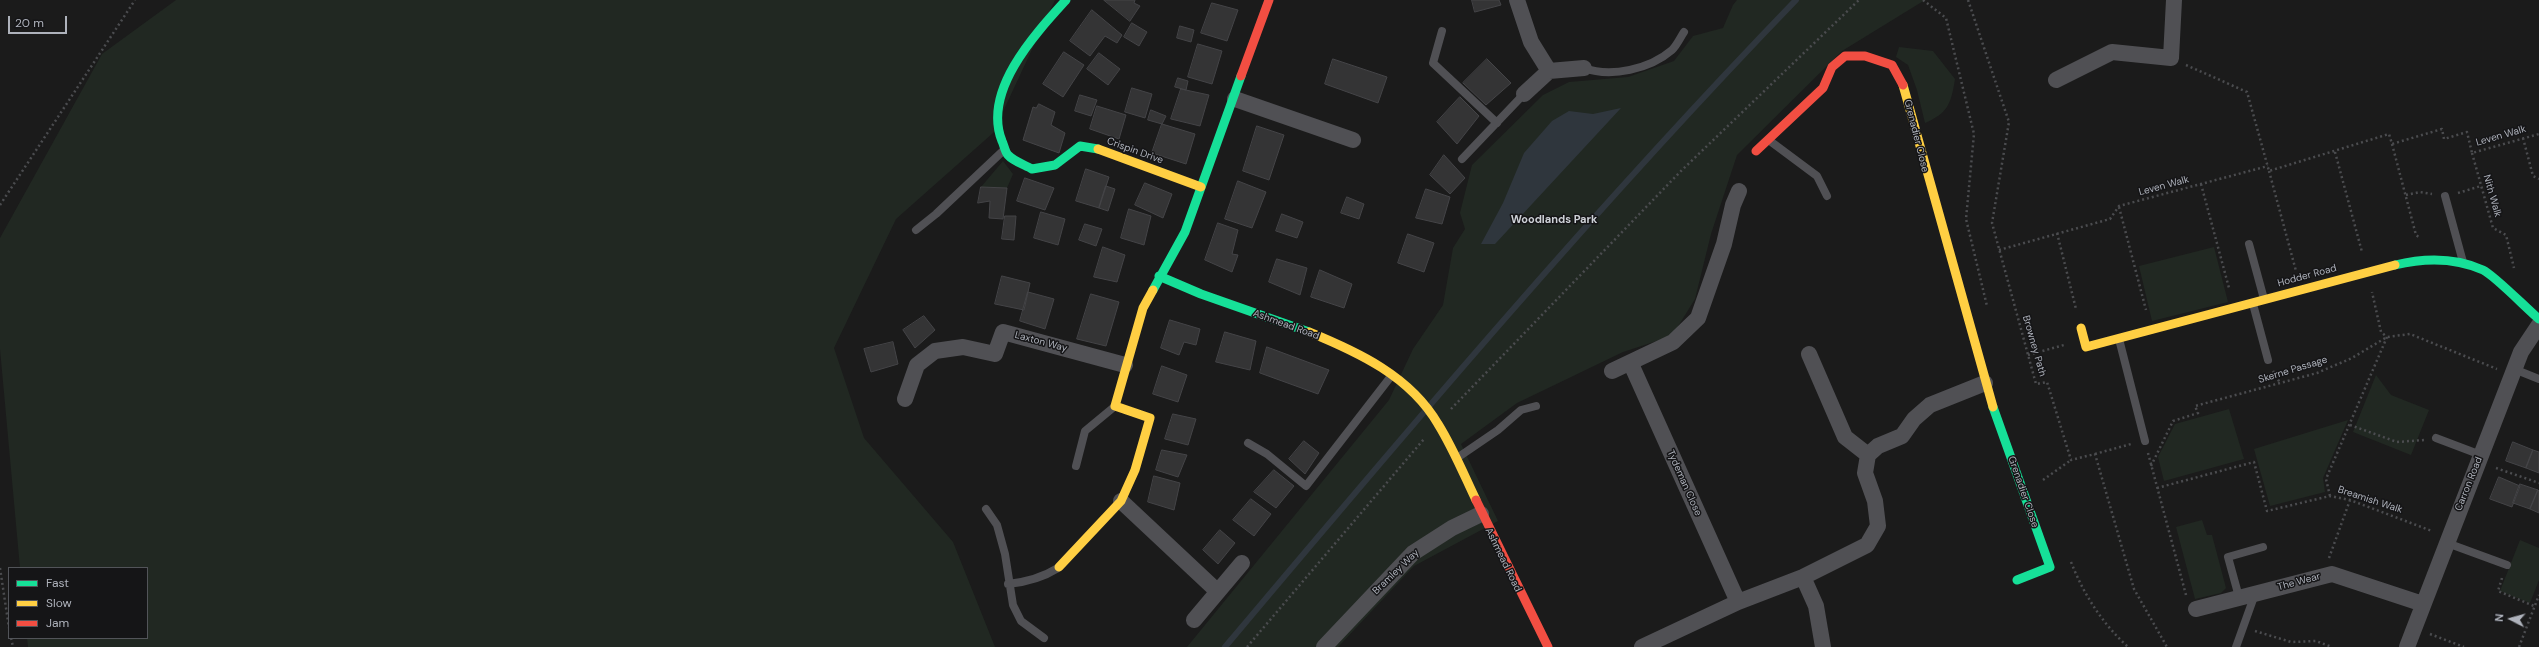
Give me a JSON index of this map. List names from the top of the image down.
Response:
{
  "streets": {
    "street": [
      "Grenadier Close",
      "Crispin Drive",
      "Hodder Road",
      "Ashmead Road",
      "Laxton Way",
      "Tydeman Close",
      "Carron Road",
      "Bramley Way",
      "The Wear"
    ],
    "path": [
      "Leven Walk",
      "Nith Walk",
      "Browney Path",
      "Skerne Passage",
      "Breamish Walk"
    ]
  },
  "crossings": [
    ["Leven Walk", "Nith Walk"],
    ["Ashmead Road", "Bramley Way"],
    ["Skerne Passage", "Carron Road"],
    ["Carron Road", "Breamish Walk"],
    ["Carron Road", "The Wear"]
  ],
  "districts": ["Woodlands Park"],
  "legend": ["Fast", "Slow", "Jam"],
  "scale_bar": "20 m",
  "north": "left"
}
